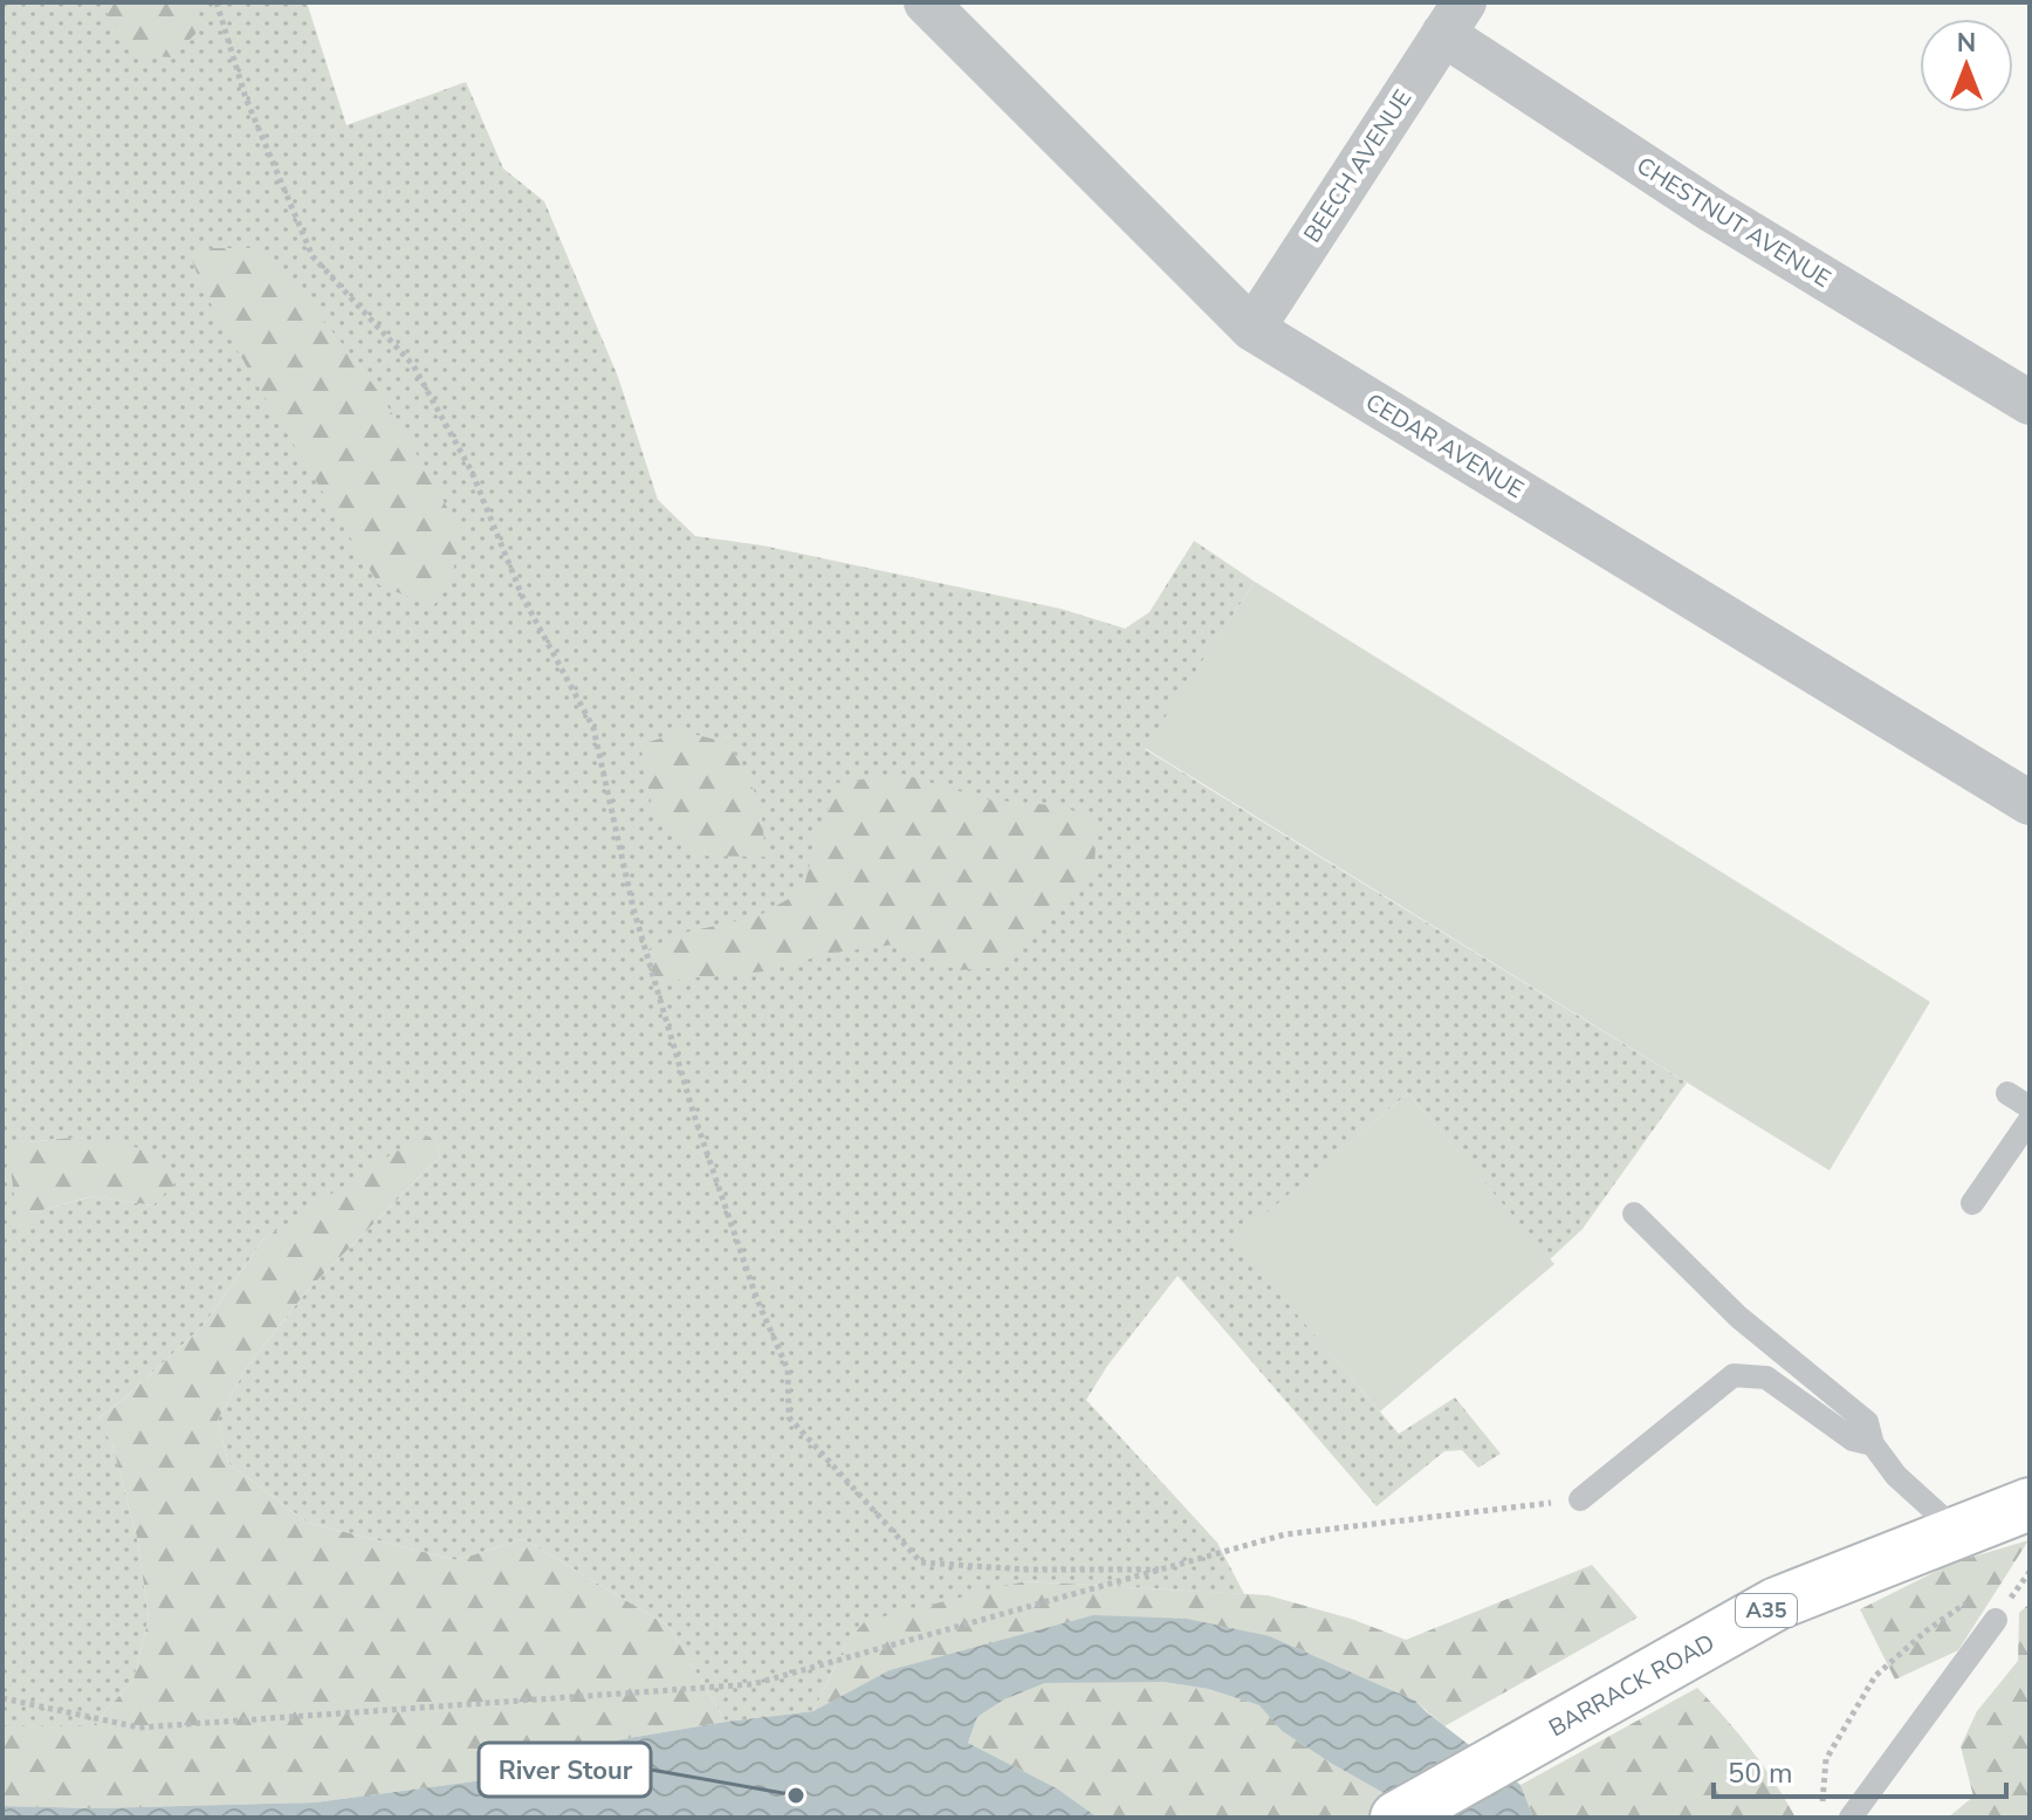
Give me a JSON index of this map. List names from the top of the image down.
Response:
{
  "streets": {
    "main road": ["A35", "BARRACK ROAD"],
    "street": ["BEECH AVENUE", "CHESTNUT AVENUE", "CEDAR AVENUE"]
  },
  "crossings": [
    ["BEECH AVENUE", "CHESTNUT AVENUE"],
    ["BEECH AVENUE", "CEDAR AVENUE"]
  ],
  "places": ["River Stour"],
  "scale_bar": "50 m",
  "north": "top"
}
